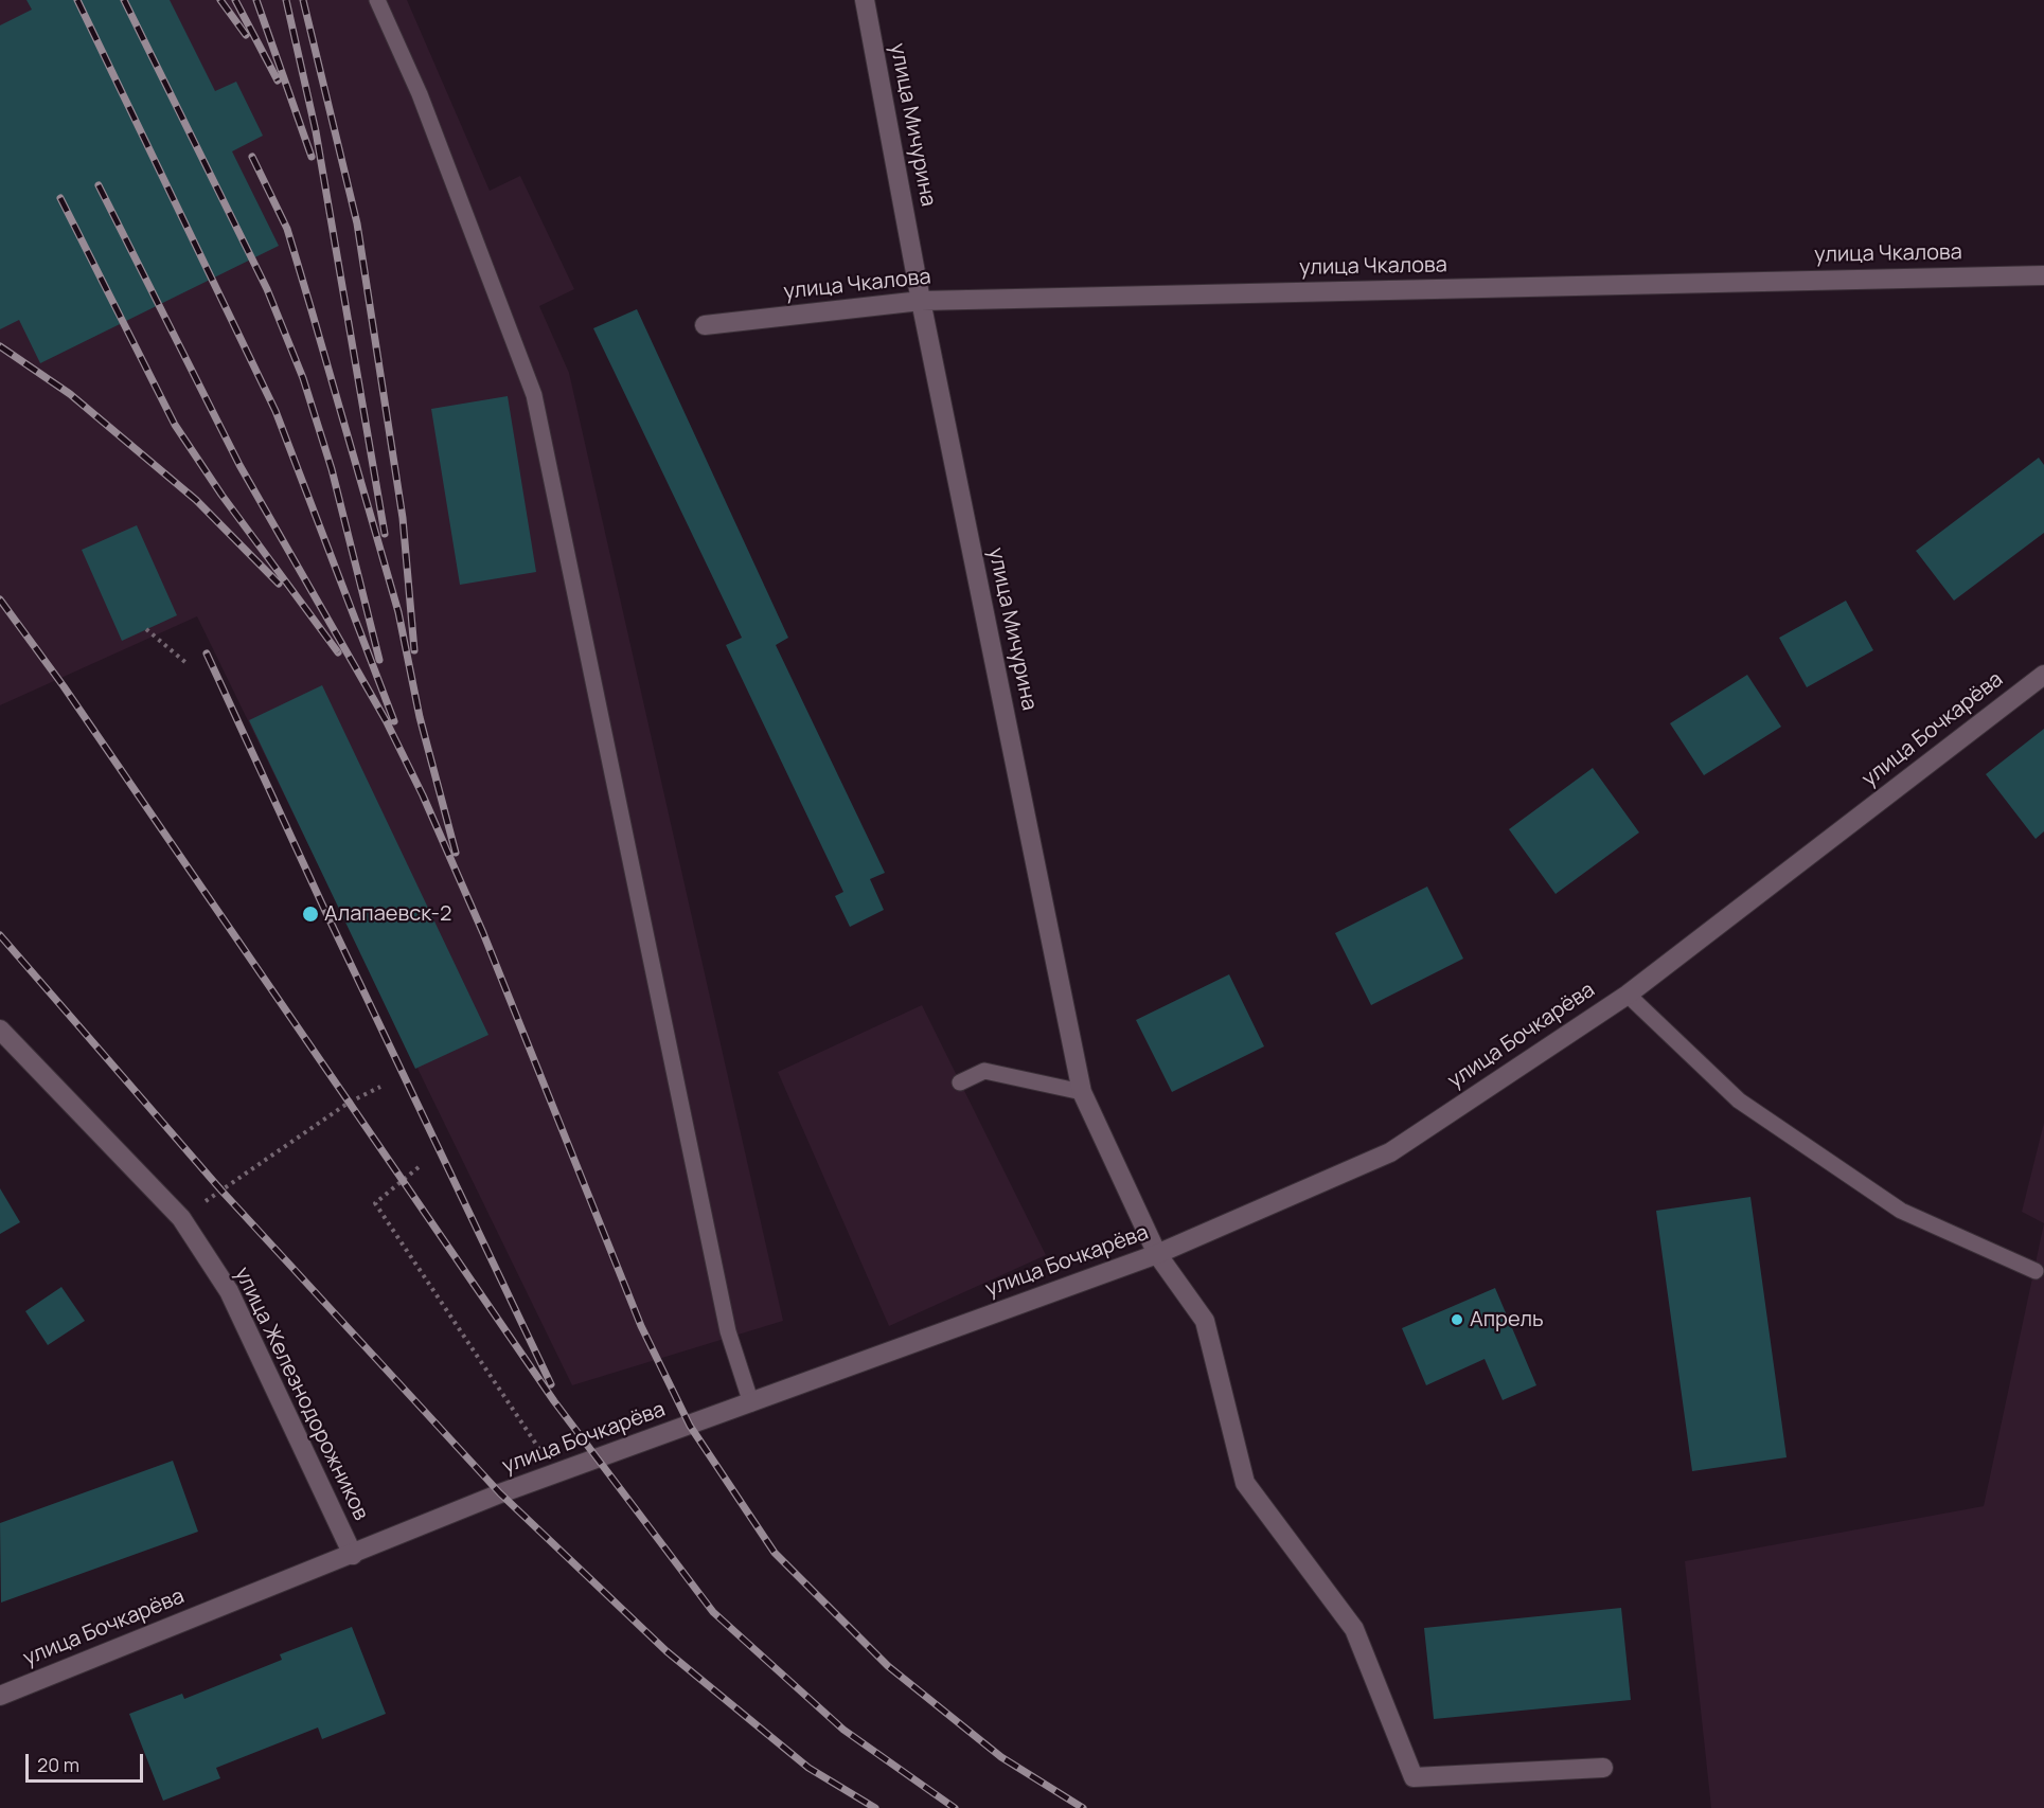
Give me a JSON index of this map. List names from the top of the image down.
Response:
{
  "streets": {
    "street": [
      "улица Мичурина",
      "улица Чкалова",
      "улица Бочкарёва",
      "улица Железнодорожников"
    ]
  },
  "crossings": [
    ["улица Мичурина", "улица Чкалова"],
    ["улица Мичурина", "улица Бочкарёва"],
    ["улица Бочкарёва", "улица Железнодорожников"]
  ],
  "places": ["Алапаевск-2", "Апрель"],
  "scale_bar": "20 m"
}
